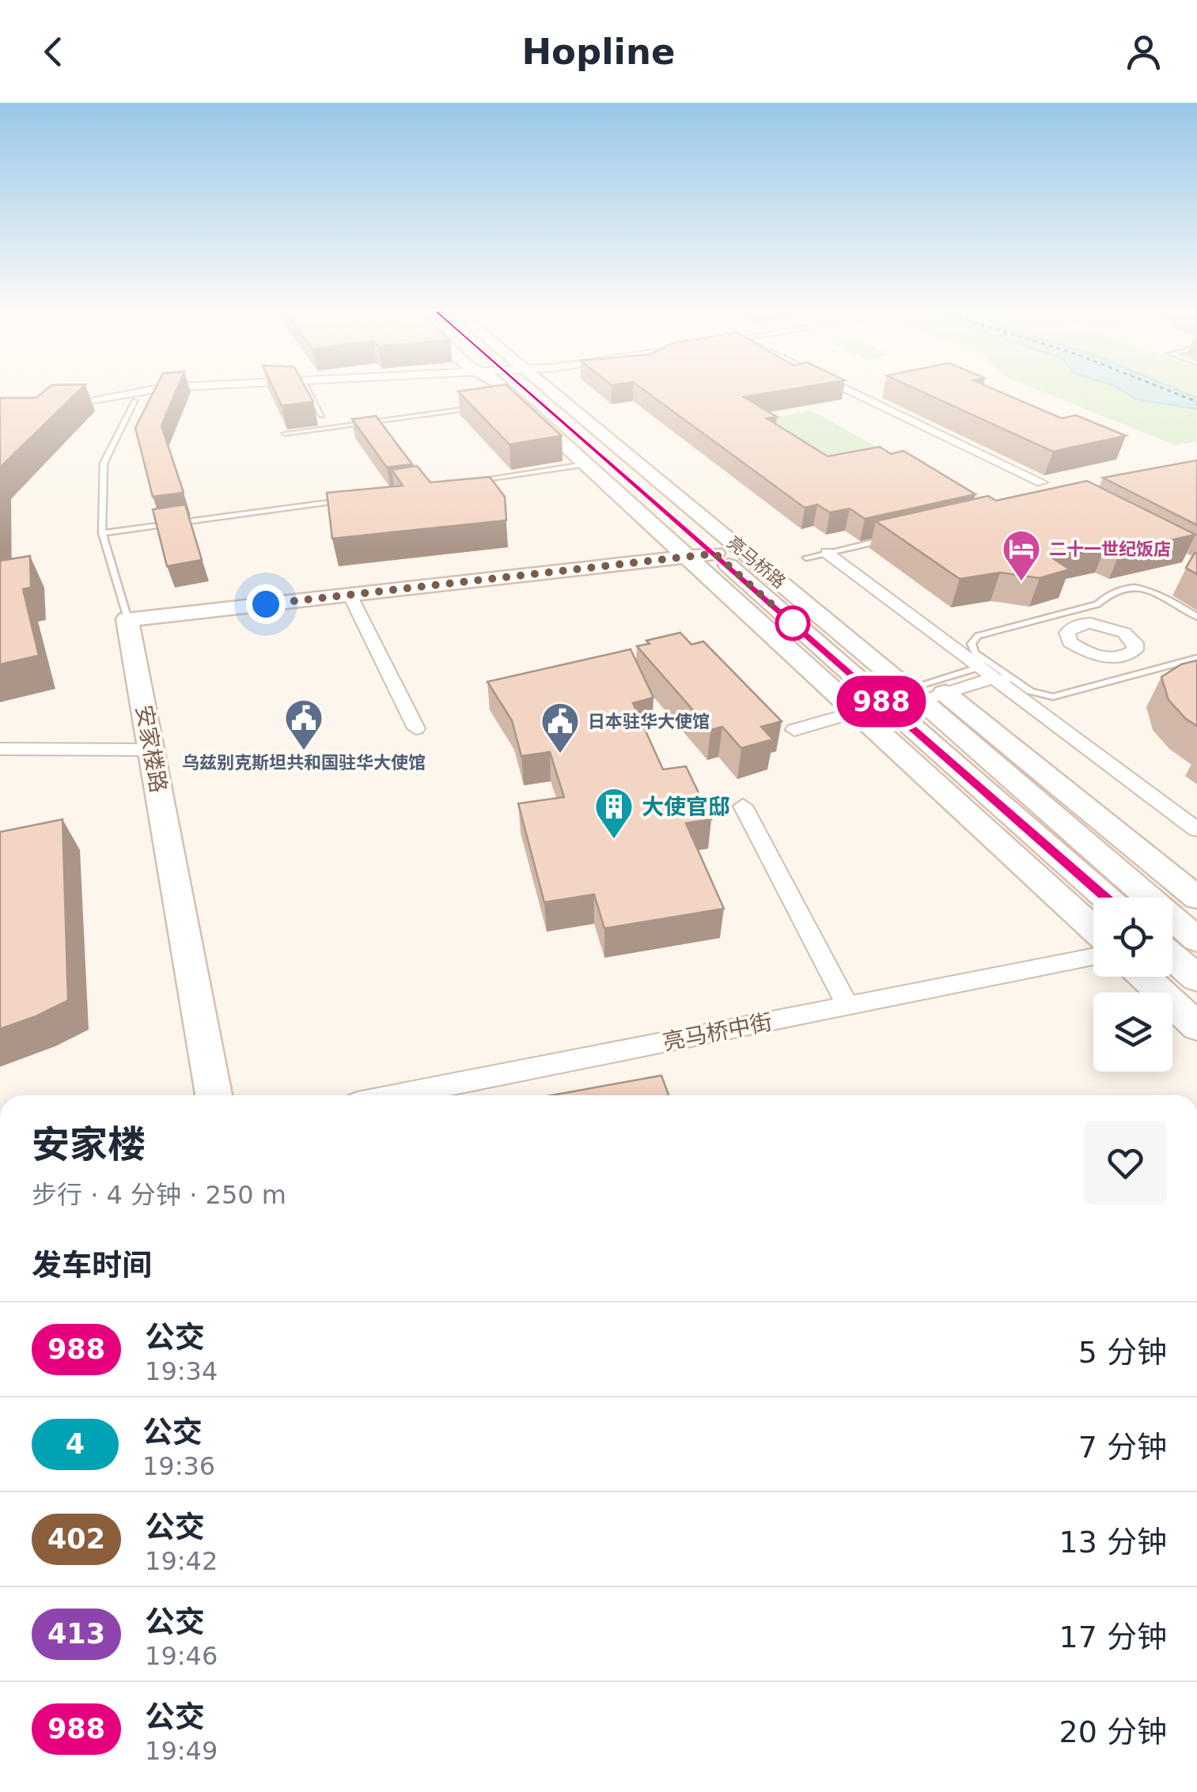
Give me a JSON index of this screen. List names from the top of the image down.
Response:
{
  "streets": {
    "street": ["亮马桥路", "安家楼路", "亮马桥中街"]
  },
  "places": {
    "hotel": ["二十一世纪饭店"],
    "public building": ["乌兹别克斯坦共和国驻华大使馆", "日本驻华大使馆"],
    "building": ["大使官邸"]
  },
  "lines": ["bus line 988"],
  "page": {
    "header": "Hopline",
    "on_map": "988",
    "heading": [
      ["安家楼", "步行 · 4 分钟 · 250 m"],
      "发车时间"
    ],
    "list": [
      {
        "mark": "988",
        "name": "公交",
        "note": "19:34",
        "value": "5 分钟"
      },
      {
        "mark": "4",
        "name": "公交",
        "note": "19:36",
        "value": "7 分钟"
      },
      {
        "mark": "402",
        "name": "公交",
        "note": "19:42",
        "value": "13 分钟"
      },
      {
        "mark": "413",
        "name": "公交",
        "note": "19:46",
        "value": "17 分钟"
      },
      {
        "mark": "988",
        "name": "公交",
        "note": "19:49",
        "value": "20 分钟"
      }
    ]
  }
}
